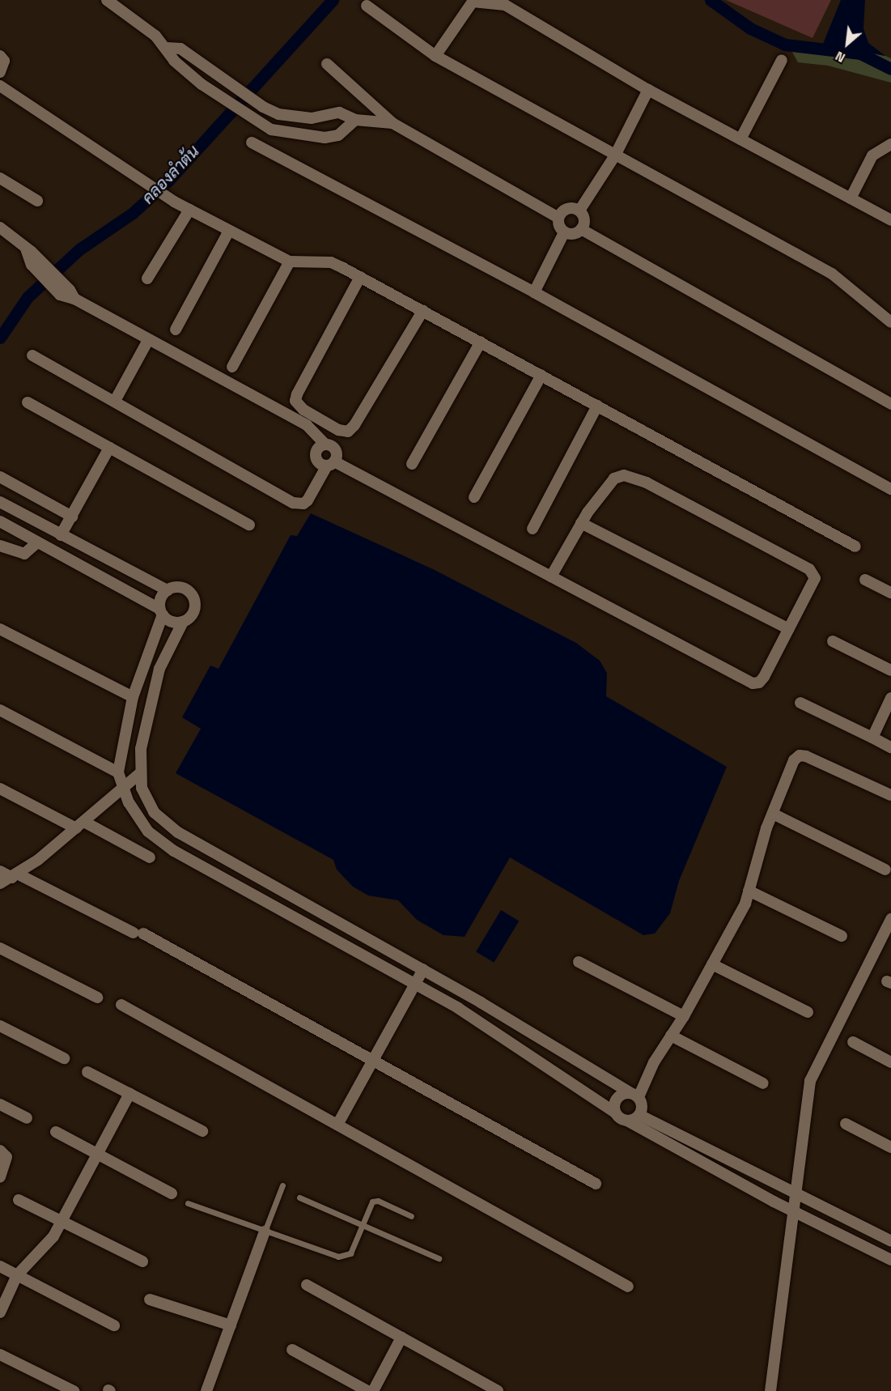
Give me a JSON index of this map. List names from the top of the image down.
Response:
{
  "water": ["คลองลำต้น"],
  "north": "bottom left"
}
